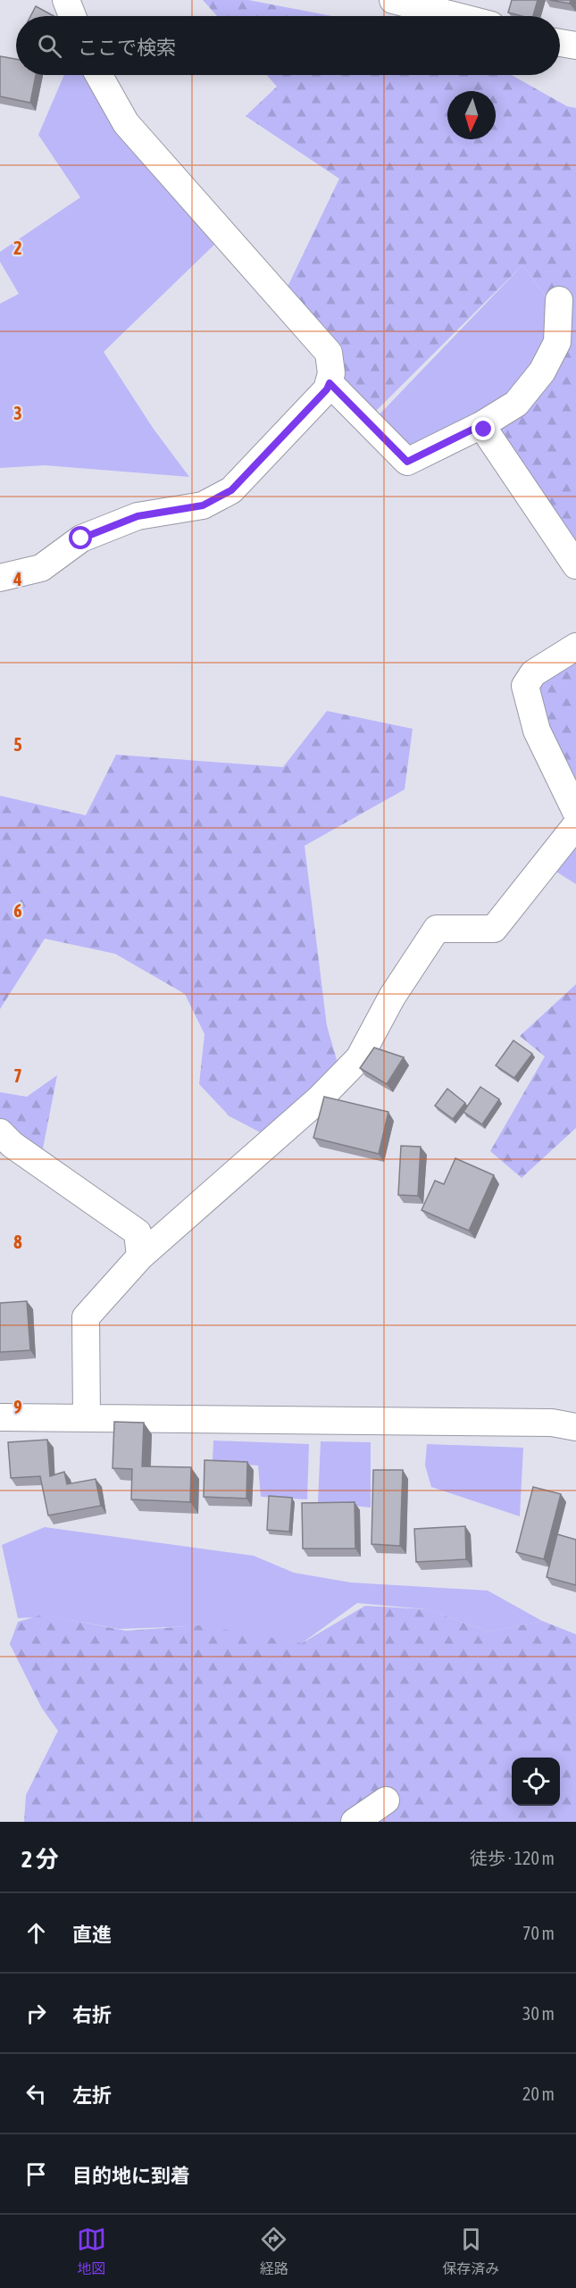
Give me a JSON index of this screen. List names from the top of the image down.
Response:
{
  "north": "bottom",
  "page": {
    "search": "ここで検索",
    "heading": ["2 分", "徒歩 · 120 m"],
    "list": [
      ["直進", "70 m"],
      ["右折", "30 m"],
      ["左折", "20 m"],
      "目的地に到着"
    ],
    "nav": ["地図", "経路", "保存済み"]
  },
  "grid": {
    "rows": [
      "2",
      "3",
      "4",
      "5",
      "6",
      "7",
      "8",
      "9"
    ]
  }
}
